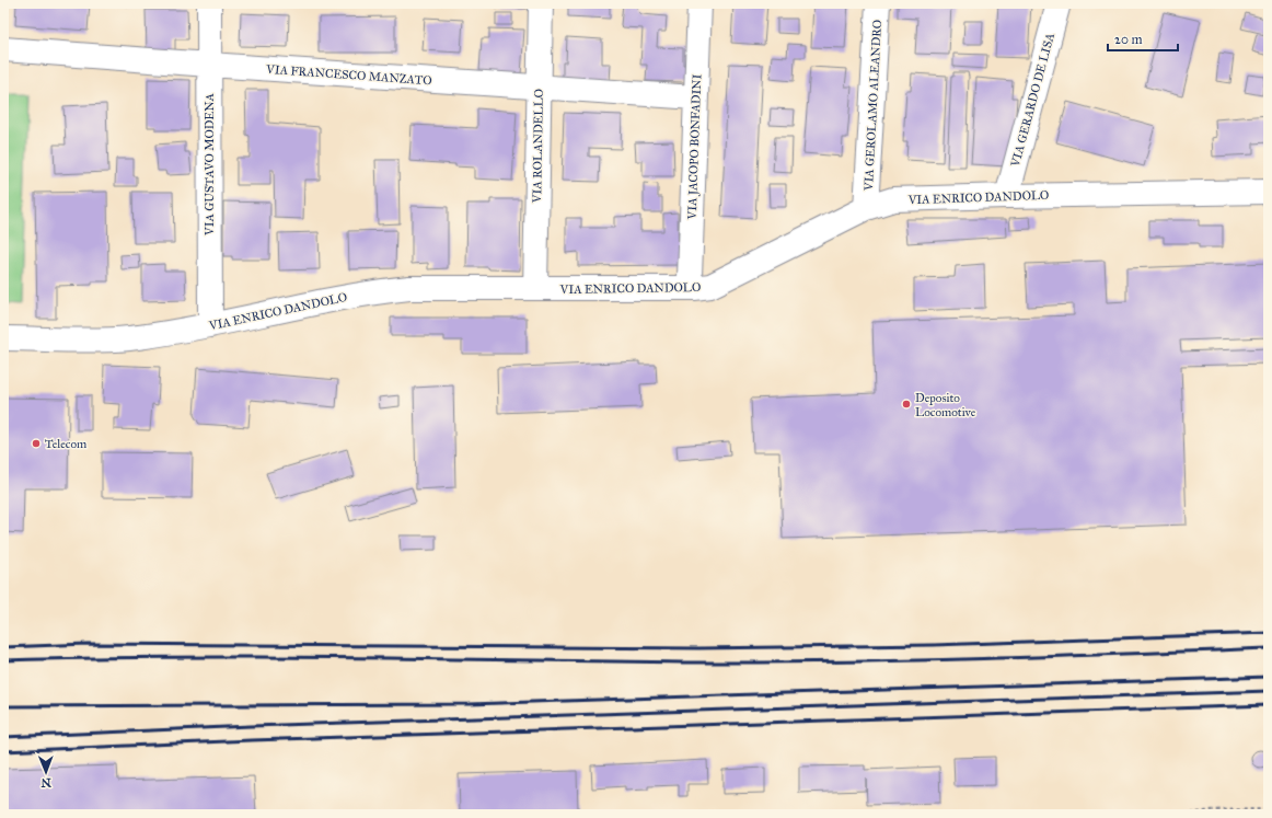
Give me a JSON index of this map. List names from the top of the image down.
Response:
{
  "streets": {
    "street": [
      "VIA FRANCESCO MANZATO",
      "VIA GERARDO DE LISA",
      "VIA GEROLAMO ALEANDRO",
      "VIA ROLANDELLO",
      "VIA JACOPO BONFADINI",
      "VIA GUSTAVO MODENA",
      "VIA ENRICO DANDOLO"
    ]
  },
  "crossings": [
    ["VIA FRANCESCO MANZATO", "VIA ROLANDELLO"],
    ["VIA FRANCESCO MANZATO", "VIA JACOPO BONFADINI"],
    ["VIA FRANCESCO MANZATO", "VIA GUSTAVO MODENA"],
    ["VIA GERARDO DE LISA", "VIA ENRICO DANDOLO"],
    ["VIA GEROLAMO ALEANDRO", "VIA ENRICO DANDOLO"],
    ["VIA ROLANDELLO", "VIA ENRICO DANDOLO"],
    ["VIA JACOPO BONFADINI", "VIA ENRICO DANDOLO"],
    ["VIA GUSTAVO MODENA", "VIA ENRICO DANDOLO"]
  ],
  "places": ["Deposito Locomotive", "Telecom"],
  "scale_bar": "20 m",
  "north": "bottom"
}
